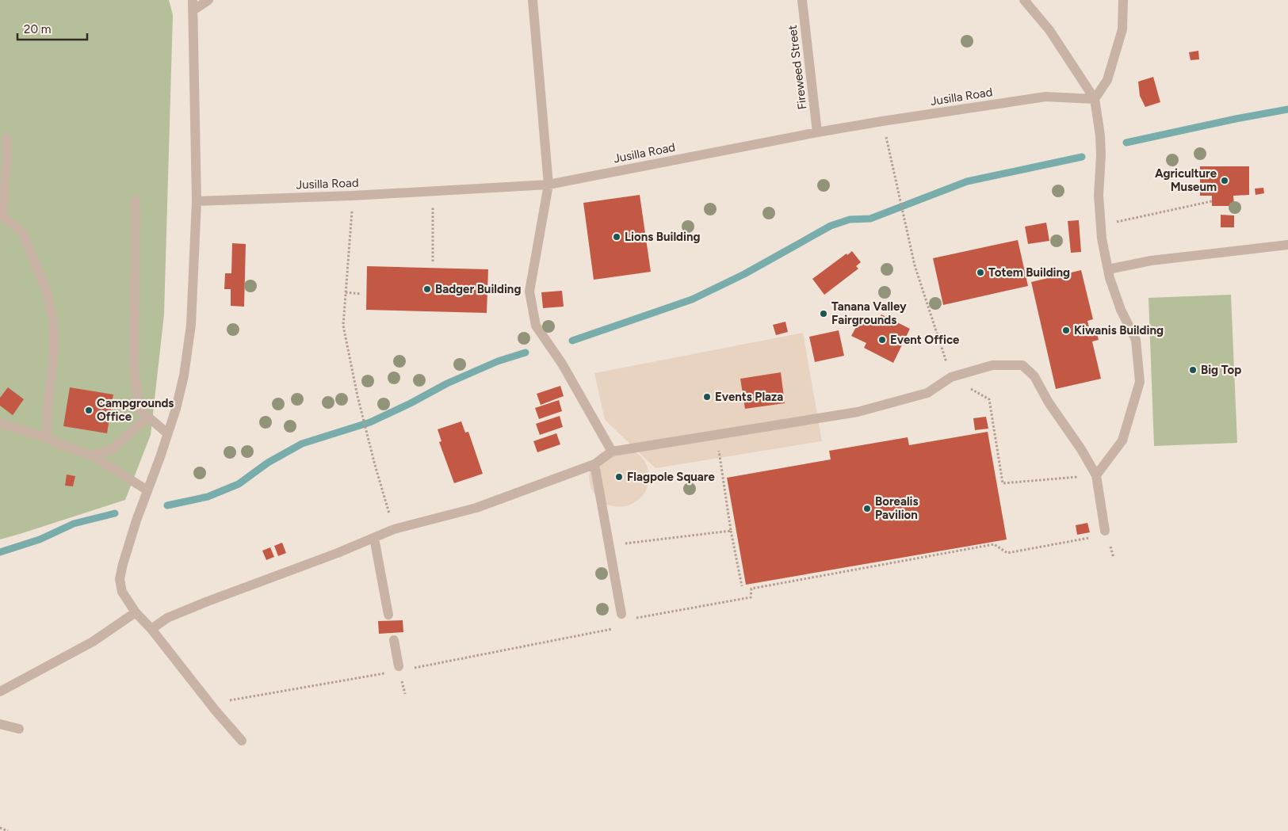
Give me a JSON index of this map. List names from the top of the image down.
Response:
{
  "streets": {
    "street": ["Fireweed Street", "Jusilla Road"]
  },
  "crossings": [
    ["Fireweed Street", "Jusilla Road"]
  ],
  "places": [
    "Agriculture Museum",
    "Lions Building",
    "Totem Building",
    "Badger Building",
    "Tanana Valley Fairgrounds",
    "Kiwanis Building",
    "Event Office",
    "Big Top",
    "Events Plaza",
    "Campgrounds Office",
    "Flagpole Square",
    "Borealis Pavilion"
  ],
  "scale_bar": "20 m"
}
